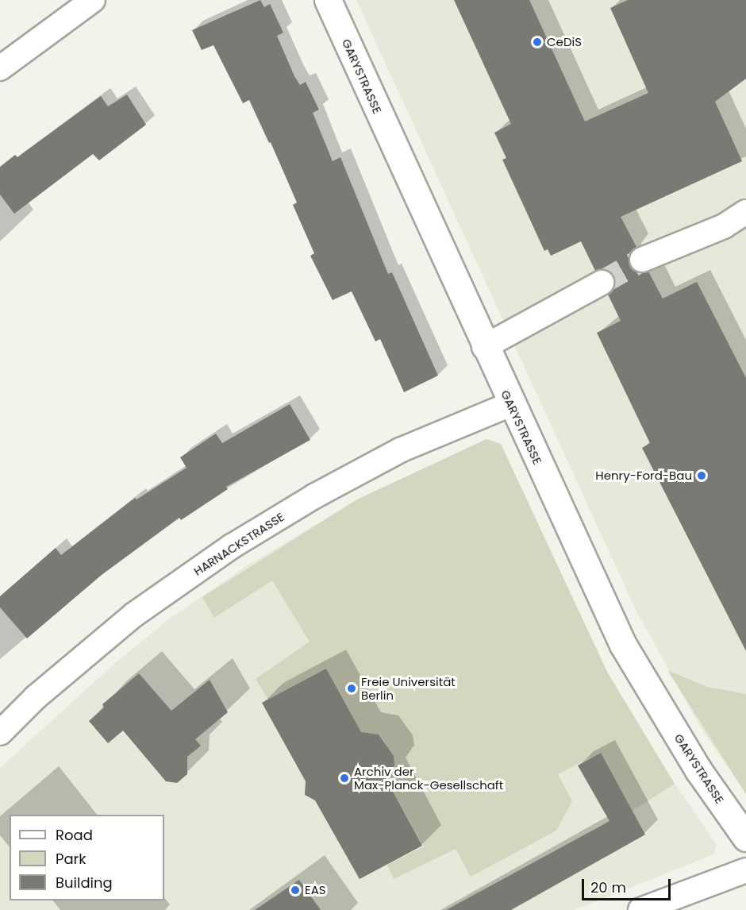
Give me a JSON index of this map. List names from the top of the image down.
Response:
{
  "streets": {
    "street": ["GARYSTRASSE", "HARNACKSTRASSE"]
  },
  "crossings": [
    ["GARYSTRASSE", "HARNACKSTRASSE"]
  ],
  "places": [
    "CeDiS",
    "Henry-Ford-Bau",
    "Freie Universität Berlin",
    "Archiv der Max-Planck-Gesellschaft",
    "EAS"
  ],
  "legend": ["Road", "Park", "Building"],
  "scale_bar": "20 m"
}
